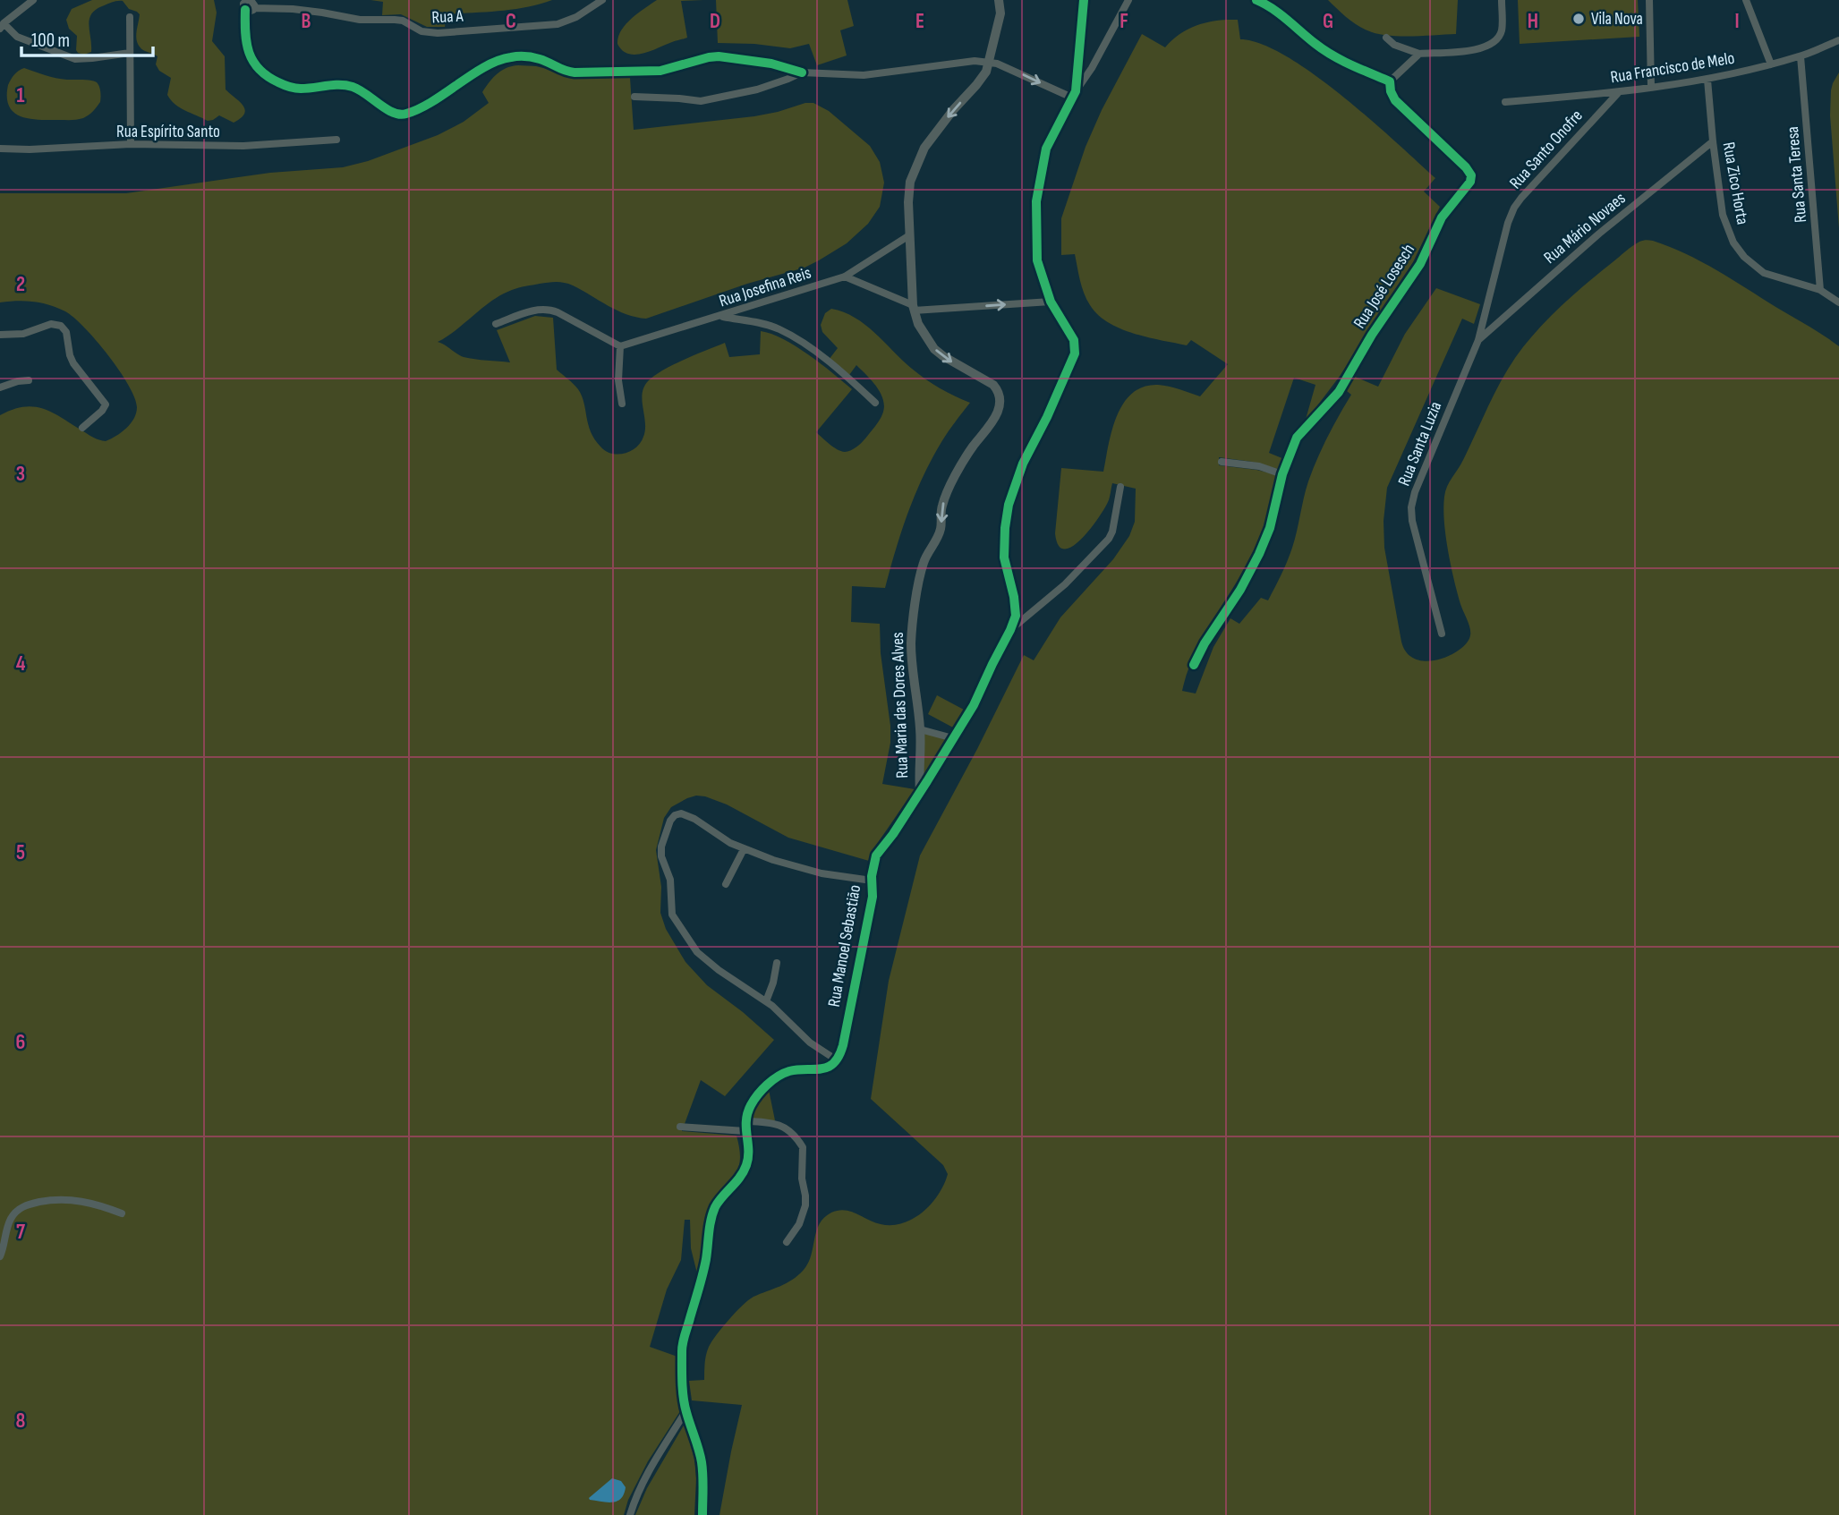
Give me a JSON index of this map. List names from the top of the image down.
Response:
{
  "streets": {
    "street": [
      "Rua A",
      "Rua Francisco de Melo",
      "Rua Espírito Santo",
      "Rua Santo Onofre",
      "Rua Santa Teresa",
      "Rua Zico Horta",
      "Rua Mário Novaes",
      "Rua José Losesch",
      "Rua Josefina Reis",
      "Rua Santa Luzia",
      "Rua Maria das Dores Alves",
      "Rua Manoel Sebastião"
    ]
  },
  "crossings": [
    ["Rua Francisco de Melo", "Rua Santo Onofre"],
    ["Rua Francisco de Melo", "Rua Santa Teresa"],
    ["Rua Francisco de Melo", "Rua Zico Horta"],
    ["Rua Santo Onofre", "Rua Mário Novaes"],
    ["Rua Santo Onofre", "Rua Santa Luzia"],
    ["Rua Santa Teresa", "Rua Zico Horta"],
    ["Rua Zico Horta", "Rua Mário Novaes"],
    ["Rua Mário Novaes", "Rua Santa Luzia"],
    ["Rua Maria das Dores Alves", "Rua Manoel Sebastião"]
  ],
  "places": ["Vila Nova"],
  "scale_bar": "100 m",
  "grid": {
    "columns": [
      "B",
      "C",
      "D",
      "E",
      "F",
      "G",
      "H",
      "I"
    ],
    "rows": [
      "1",
      "2",
      "3",
      "4",
      "5",
      "6",
      "7",
      "8"
    ]
  }
}
